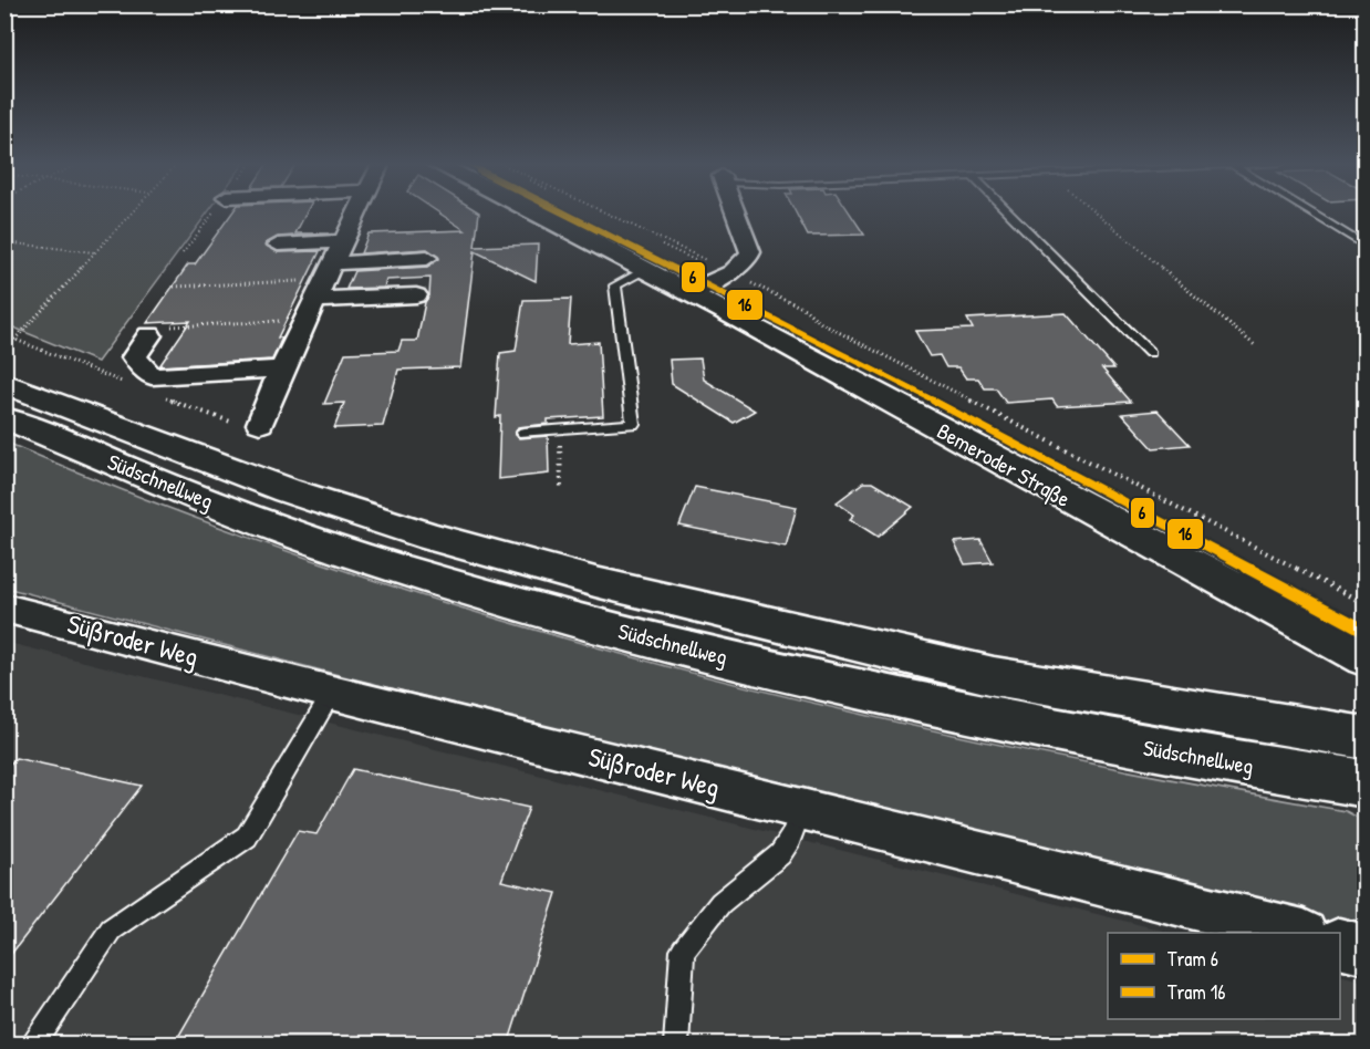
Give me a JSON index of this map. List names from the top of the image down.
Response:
{
  "streets": {
    "main road": ["Bemeroder Straße", "Südschnellweg"],
    "street": ["Süßroder Weg"]
  },
  "lines": ["tram line 6", "tram line 16"],
  "legend": ["Tram 6", "Tram 16"]
}
